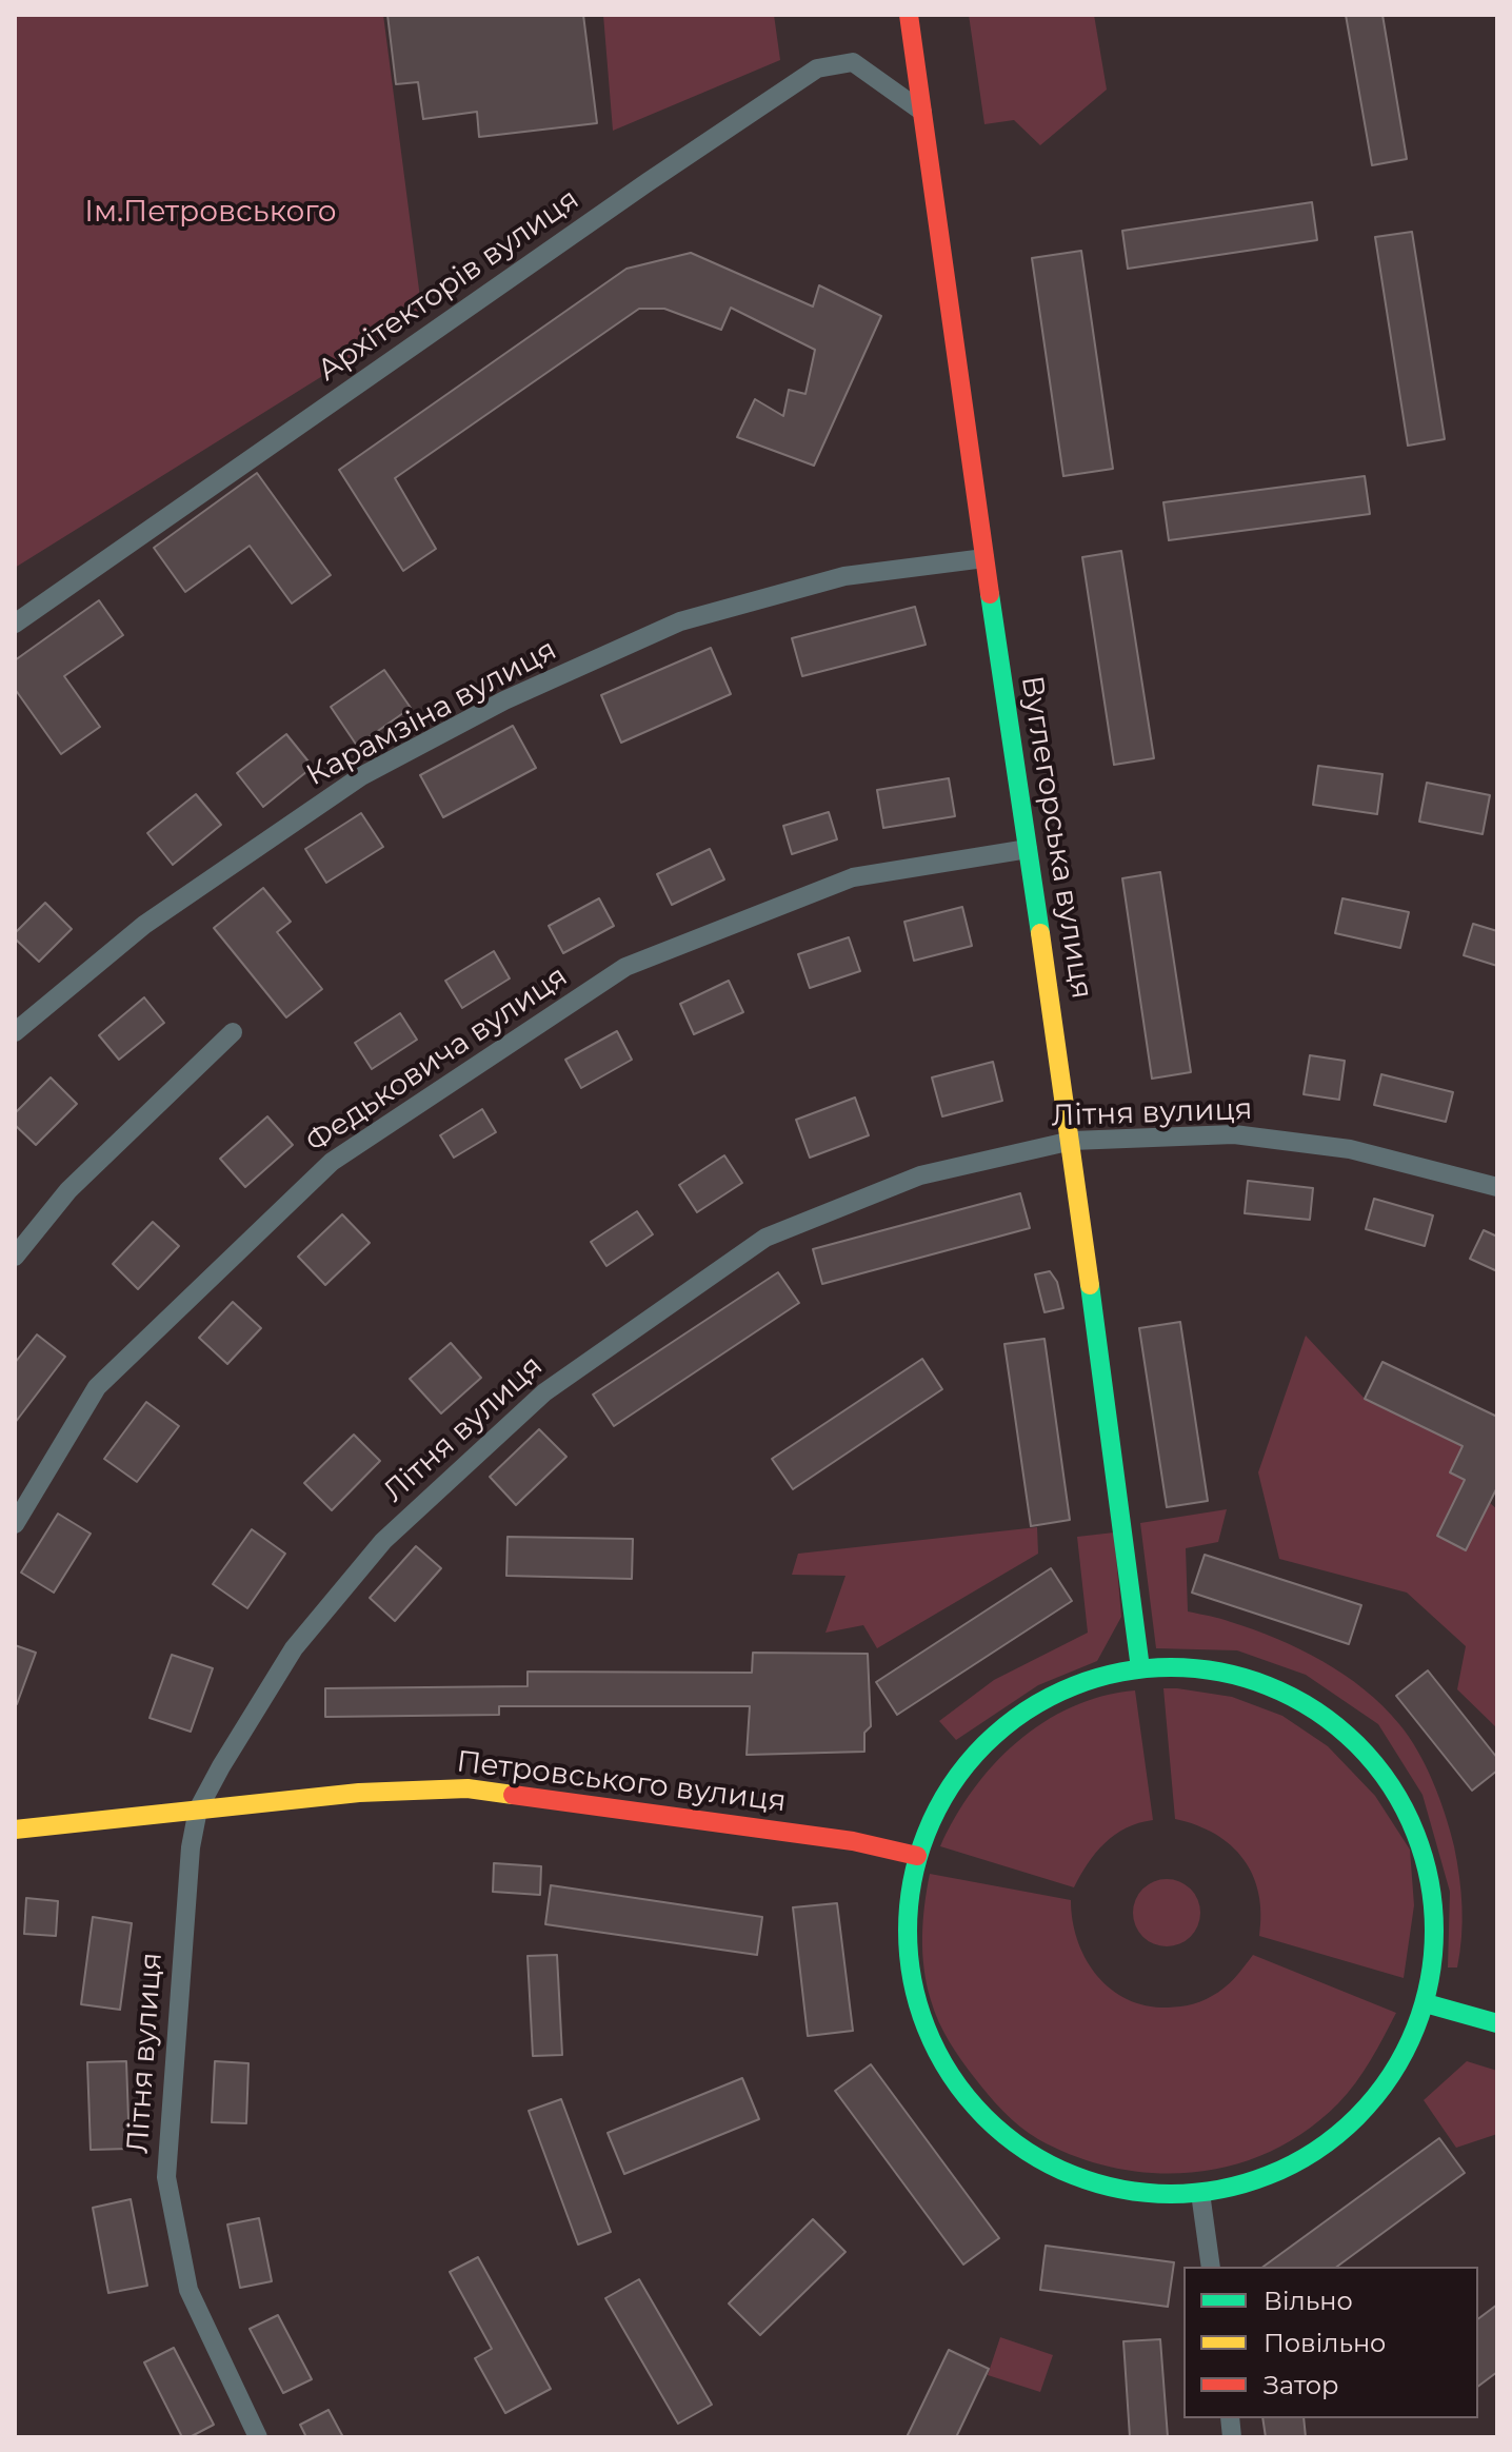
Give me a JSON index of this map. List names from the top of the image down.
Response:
{
  "streets": {
    "main road": ["Вуглегорська вулиця", "Петровського вулиця"],
    "street": [
      "Архітекторів вулиця",
      "Карамзіна вулиця",
      "Федьковича вулиця",
      "Літня вулиця"
    ]
  },
  "crossings": [
    ["Архітекторів вулиця", "Вуглегорська вулиця"],
    ["Карамзіна вулиця", "Вуглегорська вулиця"],
    ["Вуглегорська вулиця", "Федьковича вулиця"],
    ["Вуглегорська вулиця", "Літня вулиця"],
    ["Літня вулиця", "Петровського вулиця"]
  ],
  "parks": ["Ім.Петровського"],
  "legend": ["Вільно", "Повільно", "Затор"]
}
